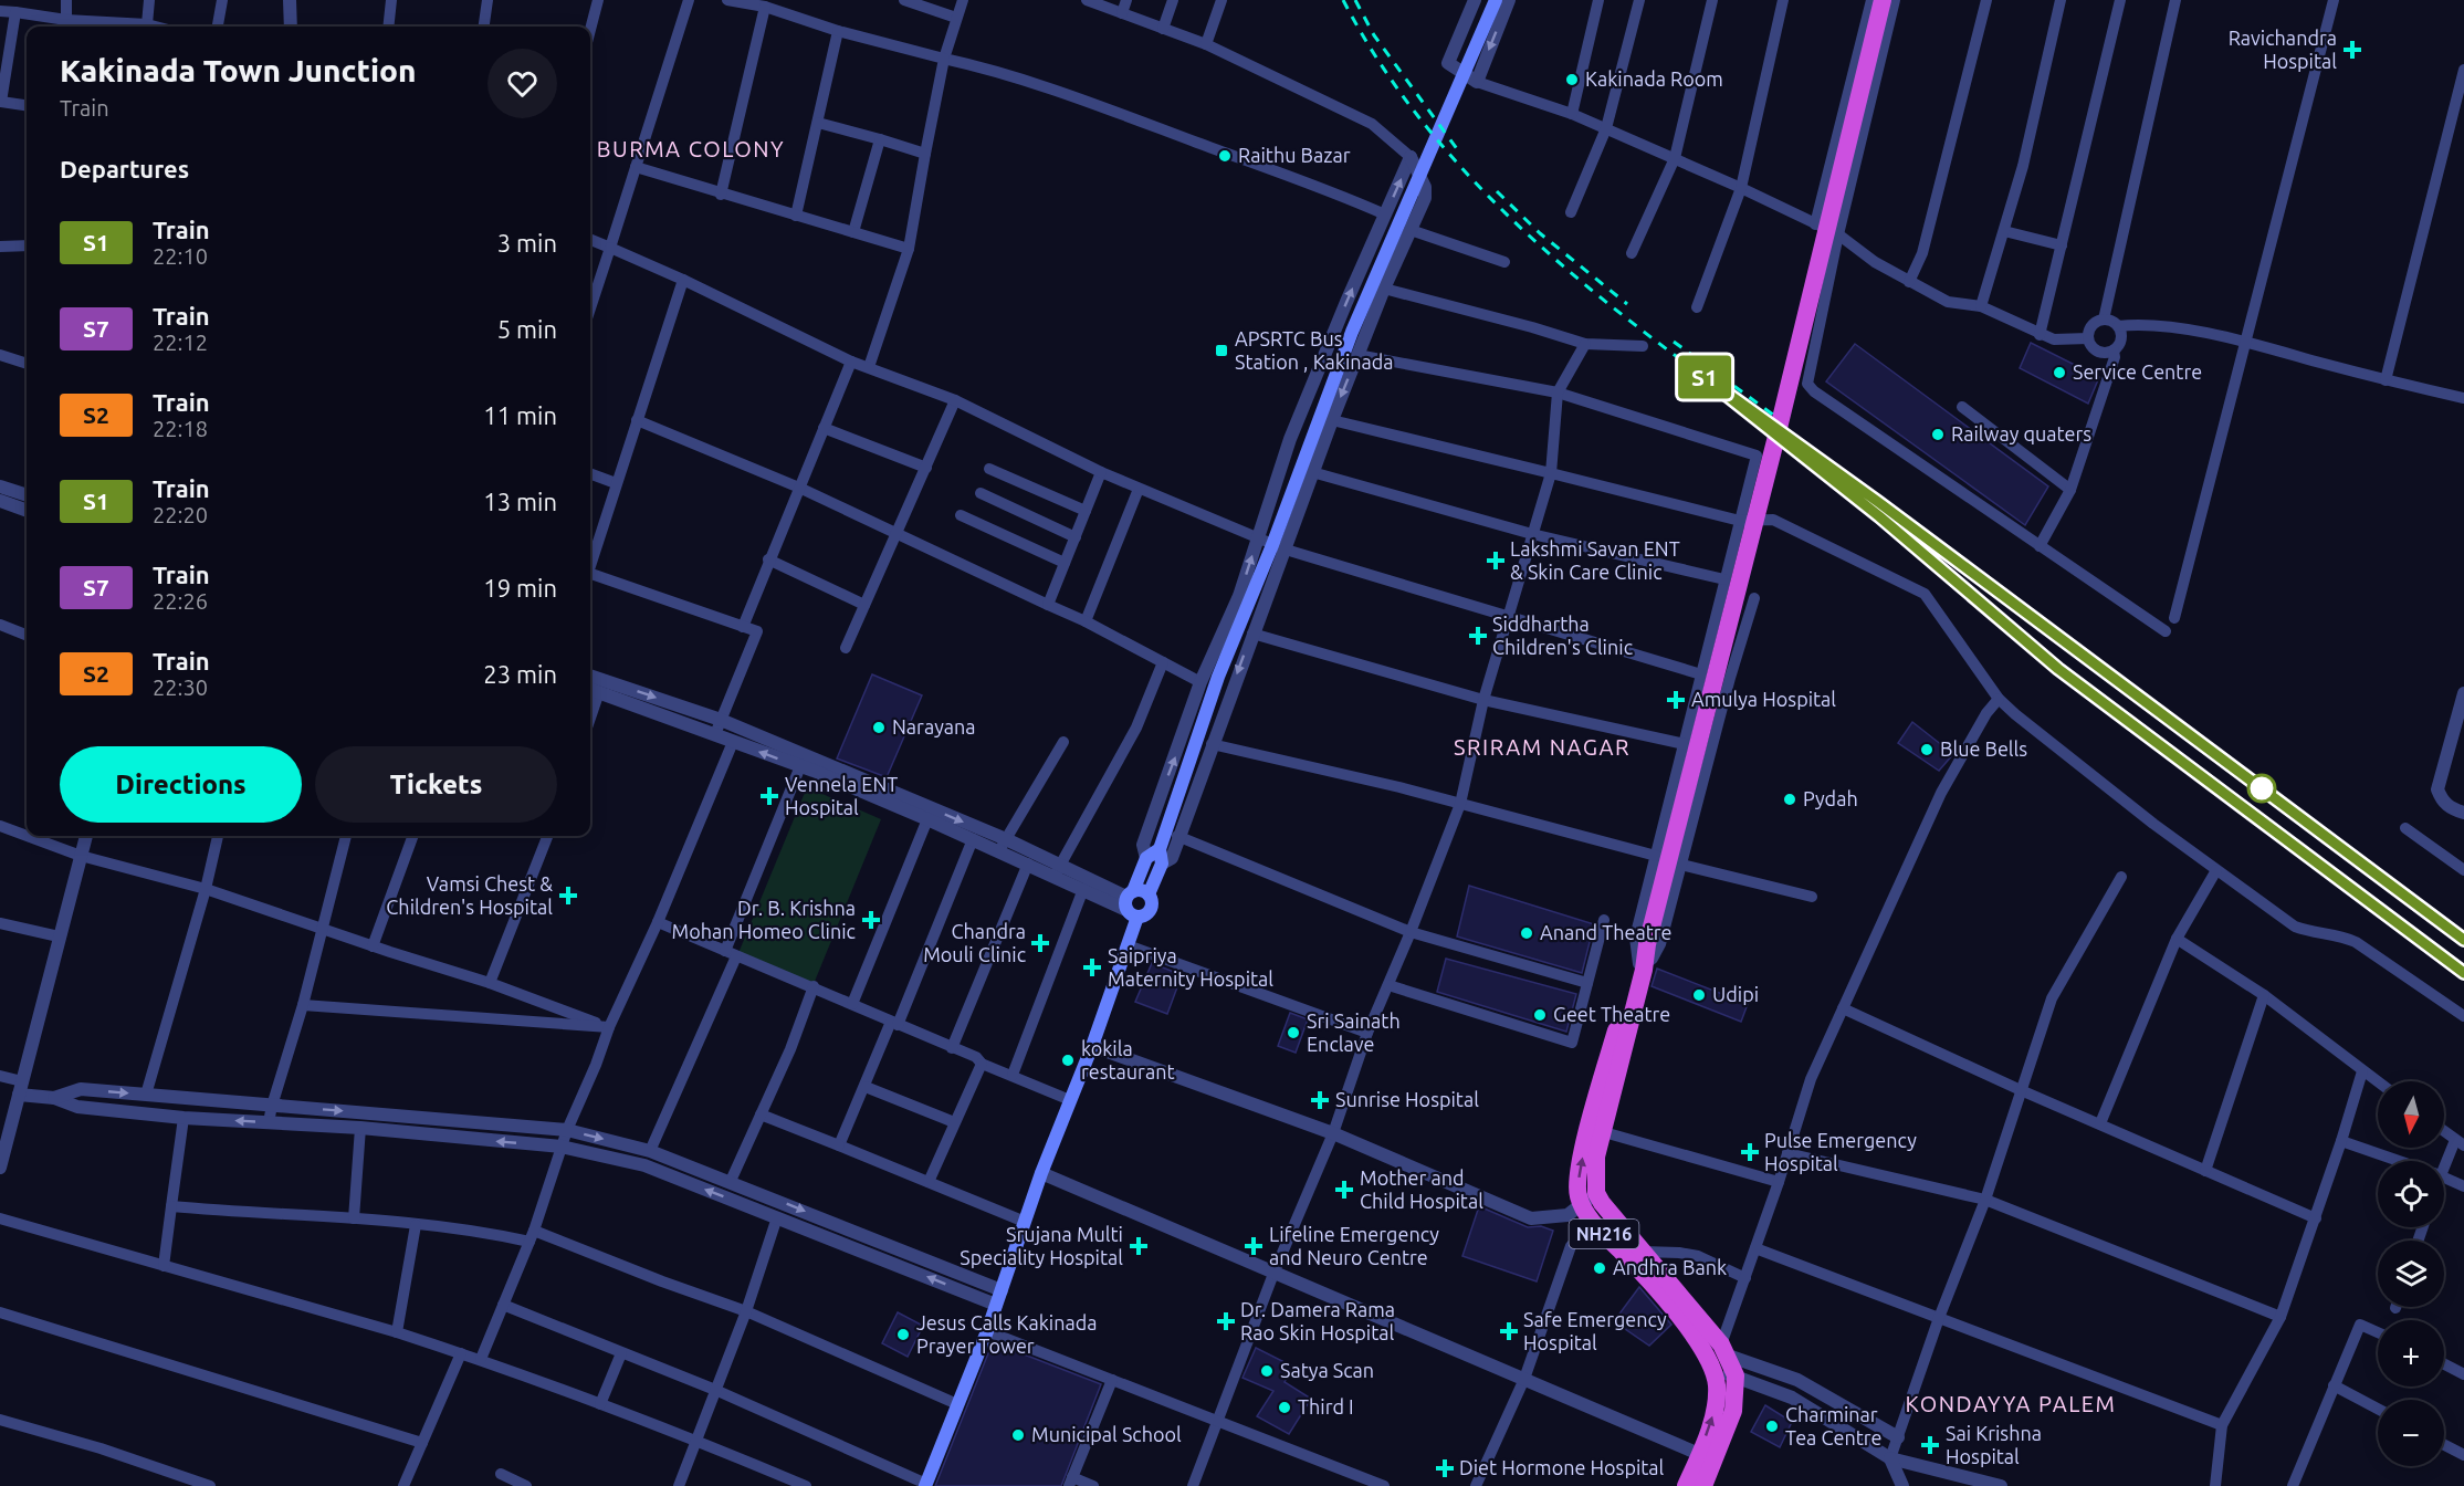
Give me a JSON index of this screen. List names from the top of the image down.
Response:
{
  "streets": {
    "highway": ["NH216"]
  },
  "districts": ["BURMA COLONY", "SRIRAM NAGAR", "KONDAYYA PALEM"],
  "places": {
    "health": [
      "Ravichandra Hospital",
      "Lakshmi Savan ENT & Skin Care Clinic",
      "Siddhartha Children's Clinic",
      "Amulya Hospital",
      "Vennela ENT Hospital",
      "Vamsi Chest & Children's Hospital",
      "Dr. B. Krishna Mohan Homeo Clinic",
      "Chandra Mouli Clinic",
      "Saipriya Maternity Hospital",
      "Sunrise Hospital",
      "Pulse Emergency Hospital",
      "Mother and Child Hospital",
      "Srujana Multi Speciality Hospital",
      "Lifeline Emergency and Neuro Centre",
      "Dr. Damera Rama Rao Skin Hospital",
      "Safe Emergency Hospital",
      "Sai Krishna Hospital",
      "Diet Hormone Hospital"
    ],
    "other": [
      "Kakinada Room",
      "Raithu Bazar",
      "Service Centre",
      "Railway quaters",
      "Narayana",
      "Blue Bells",
      "Pydah",
      "Anand Theatre",
      "Udipi",
      "Geet Theatre",
      "Sri Sainath Enclave",
      "kokila restaurant",
      "Andhra Bank",
      "Jesus Calls Kakinada Prayer Tower",
      "Satya Scan",
      "Third I",
      "Charminar Tea Centre",
      "Municipal School"
    ],
    "transit": ["APSRTC Bus Station , Kakinada"]
  },
  "north": "bottom",
  "page": {
    "on_map": "S1",
    "heading": [
      ["Kakinada Town Junction", "Train"],
      "Departures"
    ],
    "list": [
      {
        "mark": "S1",
        "name": "Train",
        "note": "22:10",
        "value": "3 min"
      },
      {
        "mark": "S7",
        "name": "Train",
        "note": "22:12",
        "value": "5 min"
      },
      {
        "mark": "S2",
        "name": "Train",
        "note": "22:18",
        "value": "11 min"
      },
      {
        "mark": "S1",
        "name": "Train",
        "note": "22:20",
        "value": "13 min"
      },
      {
        "mark": "S7",
        "name": "Train",
        "note": "22:26",
        "value": "19 min"
      },
      {
        "mark": "S2",
        "name": "Train",
        "note": "22:30",
        "value": "23 min"
      }
    ],
    "buttons": ["Directions", "Tickets"],
    "map_buttons": ["+", "−"]
  }
}
